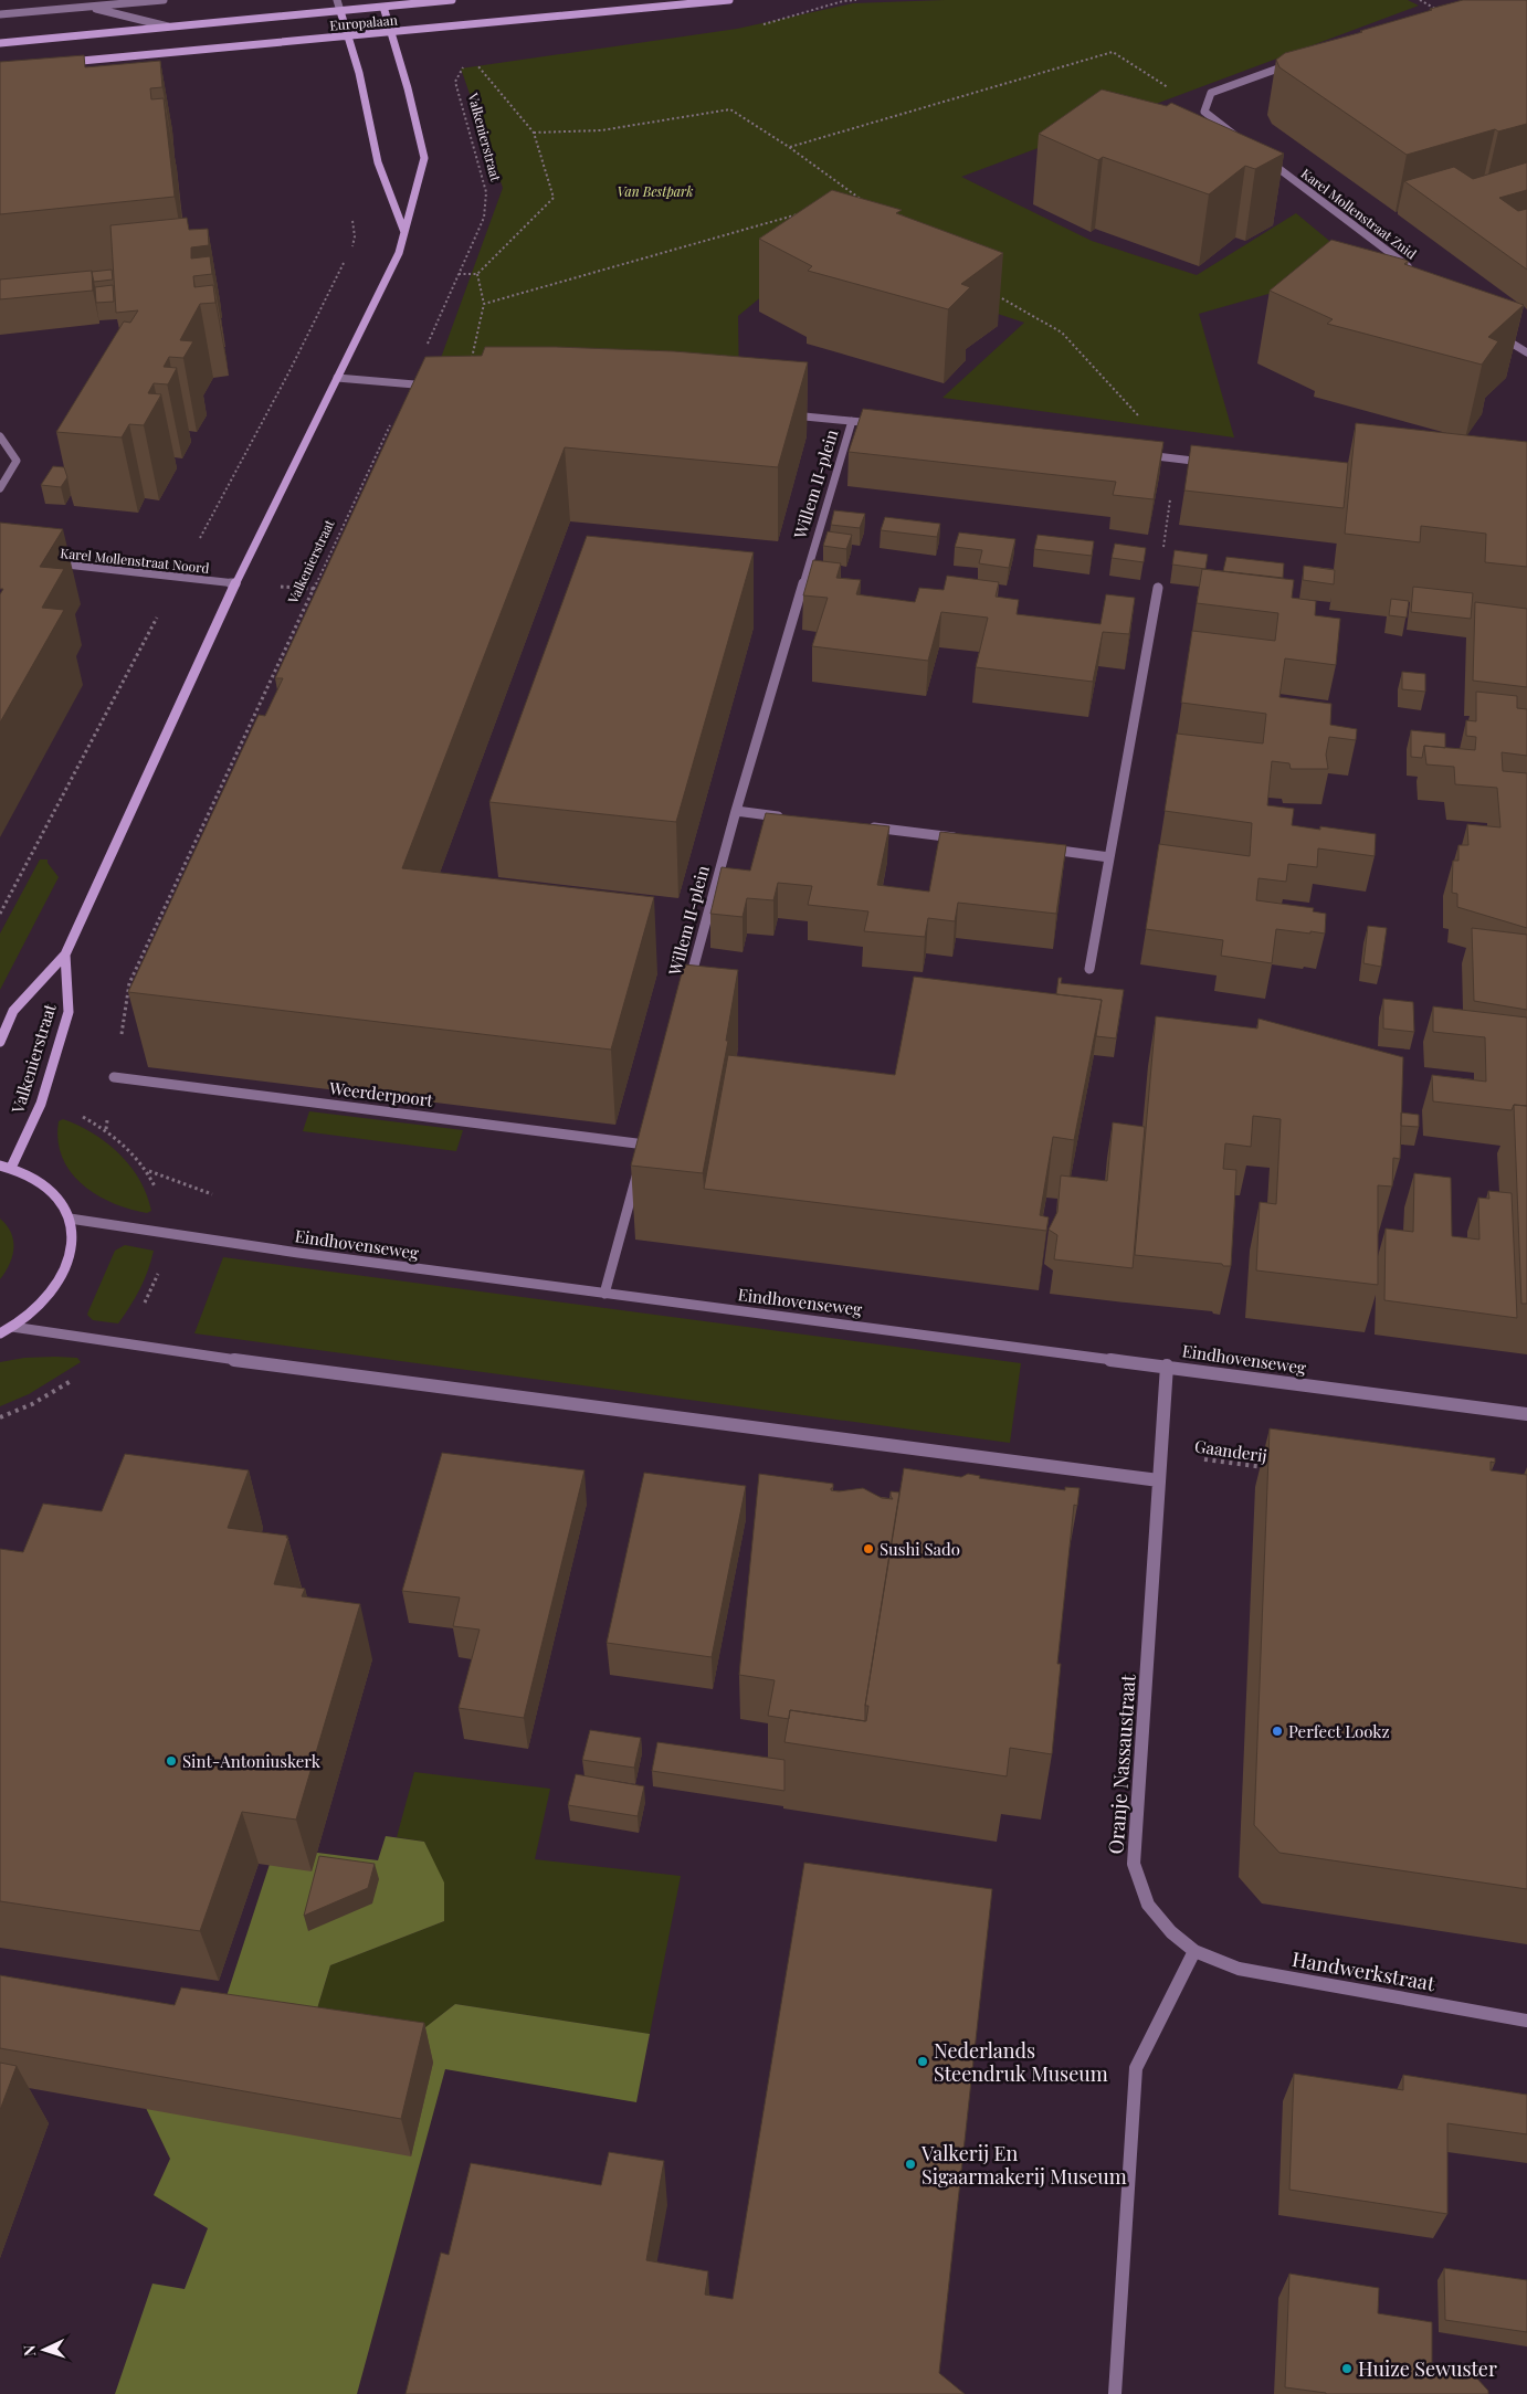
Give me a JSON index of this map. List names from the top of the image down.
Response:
{
  "streets": {
    "street": [
      "Europalaan",
      "Valkenierstraat",
      "Karel Mollenstraat Zuid",
      "Willem II-plein",
      "Karel Mollenstraat Noord",
      "Weerderpoort",
      "Eindhovenseweg",
      "Oranje Nassaustraat",
      "Handwerkstraat"
    ],
    "path": ["Gaanderij"]
  },
  "crossings": [
    ["Europalaan", "Valkenierstraat"],
    ["Valkenierstraat", "Karel Mollenstraat Noord"],
    ["Valkenierstraat", "Weerderpoort"],
    ["Weerderpoort", "Eindhovenseweg"],
    ["Eindhovenseweg", "Oranje Nassaustraat"],
    ["Gaanderij", "Oranje Nassaustraat"],
    ["Oranje Nassaustraat", "Handwerkstraat"]
  ],
  "parks": ["Van Bestpark"],
  "places": [
    "Sushi Sado",
    "Perfect Lookz",
    "Sint-Antoniuskerk",
    "Nederlands Steendruk Museum",
    "Valkerij En Sigaarmakerij Museum",
    "Huize Sewuster"
  ],
  "north": "left"
}
